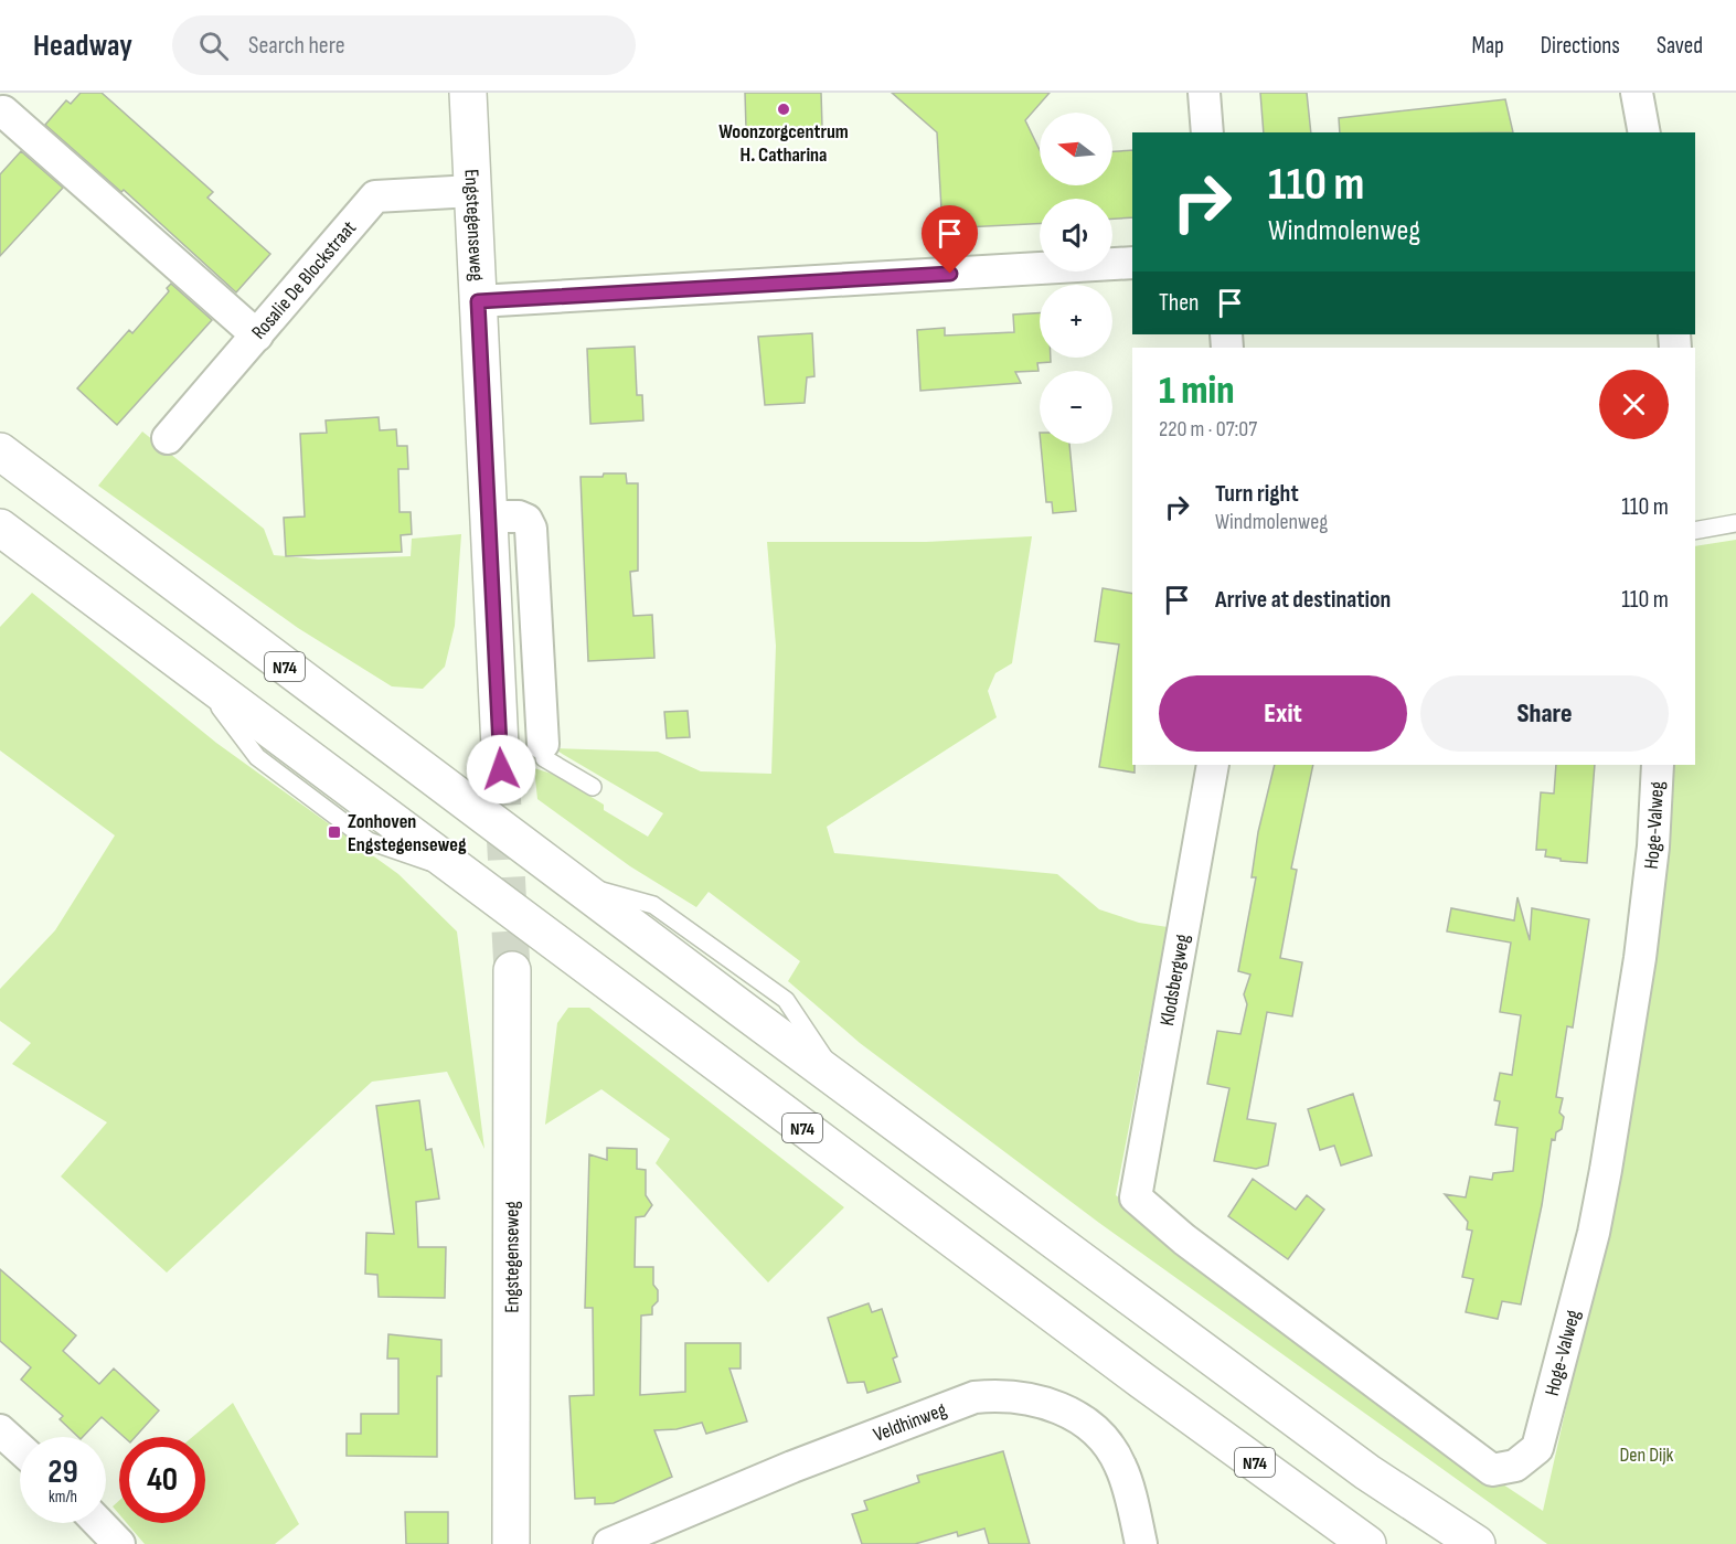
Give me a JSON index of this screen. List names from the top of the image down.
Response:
{
  "streets": {
    "main road": ["Engstegenseweg", "N74"],
    "street": [
      "Rosalie De Blockstraat",
      "Hoge-Valweg",
      "Klodsbergweg",
      "Veldhinweg"
    ]
  },
  "crossings": [
    ["Engstegenseweg", "Rosalie De Blockstraat"],
    ["Hoge-Valweg", "Klodsbergweg"]
  ],
  "parks": ["Den Dijk"],
  "places": {
    "other": ["Woonzorgcentrum H. Catharina"],
    "transit": ["Zonhoven Engstegenseweg"]
  },
  "north": "left",
  "page": {
    "header": "Headway",
    "search": "Search here",
    "nav": ["Map", "Directions", "Saved"],
    "map_buttons": ["+", "−"],
    "turn": ["110 m", "Windmolenweg"],
    "then": "Then",
    "heading": ["1 min", "220 m · 07:07"],
    "list": [
      {
        "name": "Turn right",
        "note": "Windmolenweg",
        "value": "110 m"
      },
      {
        "name": "Arrive at destination",
        "value": "110 m"
      }
    ],
    "buttons": ["Exit", "Share"],
    "speed": "29 km/h",
    "limit": "40"
  }
}
